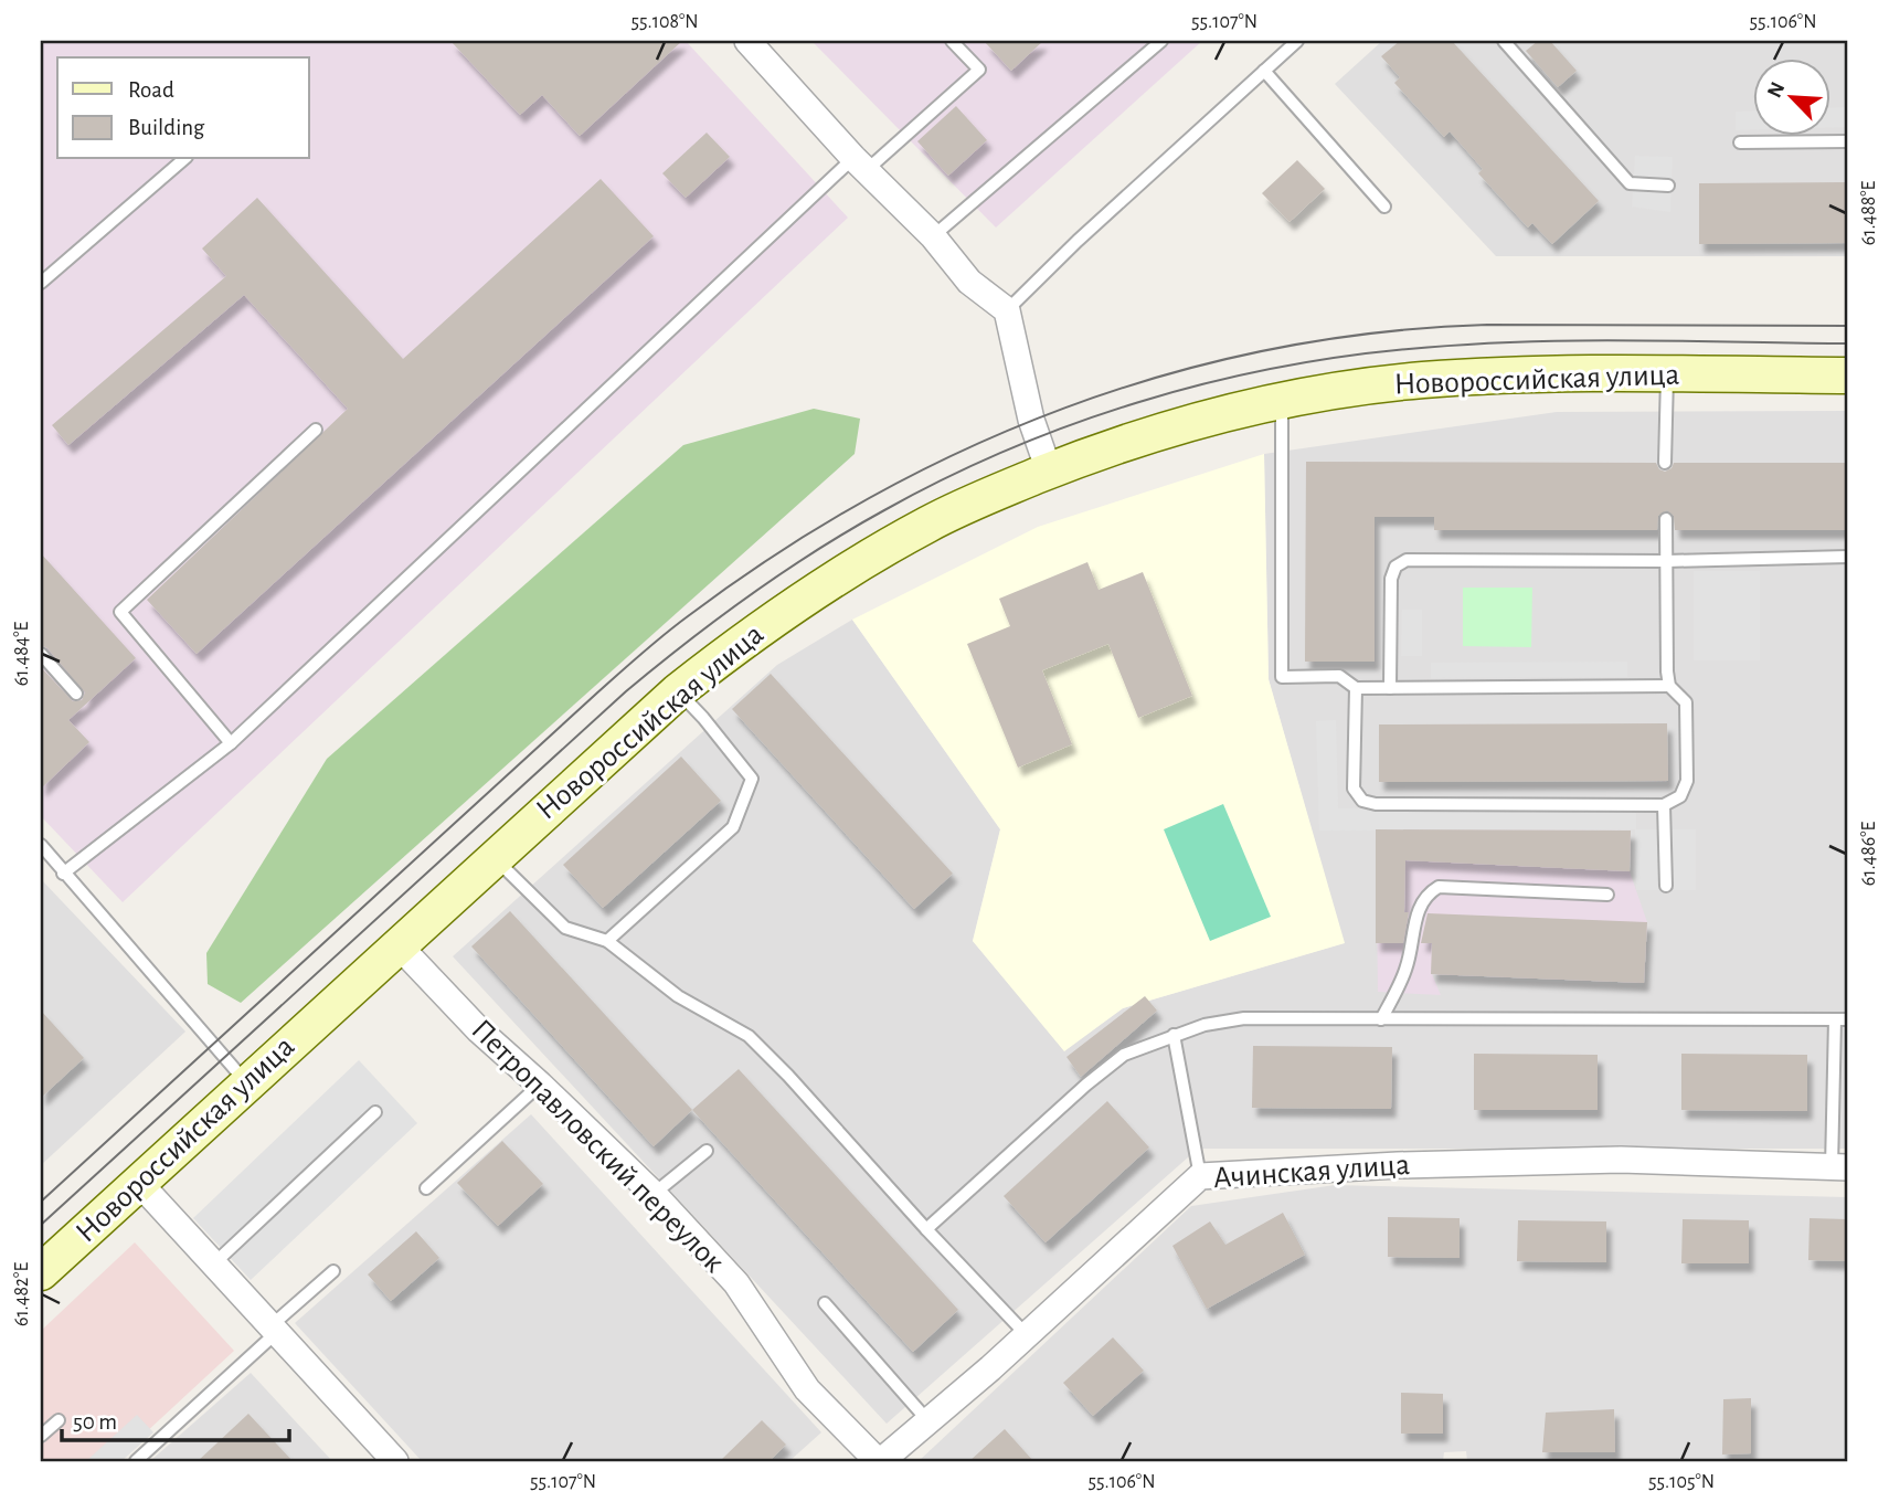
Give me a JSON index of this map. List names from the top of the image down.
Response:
{
  "streets": {
    "main road": ["Новороссийская улица"],
    "street": ["Петропавловский переулок", "Ачинская улица"]
  },
  "crossings": [
    ["Новороссийская улица", "Петропавловский переулок"],
    ["Петропавловский переулок", "Ачинская улица"]
  ],
  "legend": ["Road", "Building"],
  "scale_bar": "50 m",
  "north": "top left",
  "coordinates": [
    "55.108°N",
    "55.107°N",
    "55.106°N",
    "61.488°E",
    "61.484°E",
    "61.486°E",
    "61.482°E",
    "55.105°N"
  ]
}
